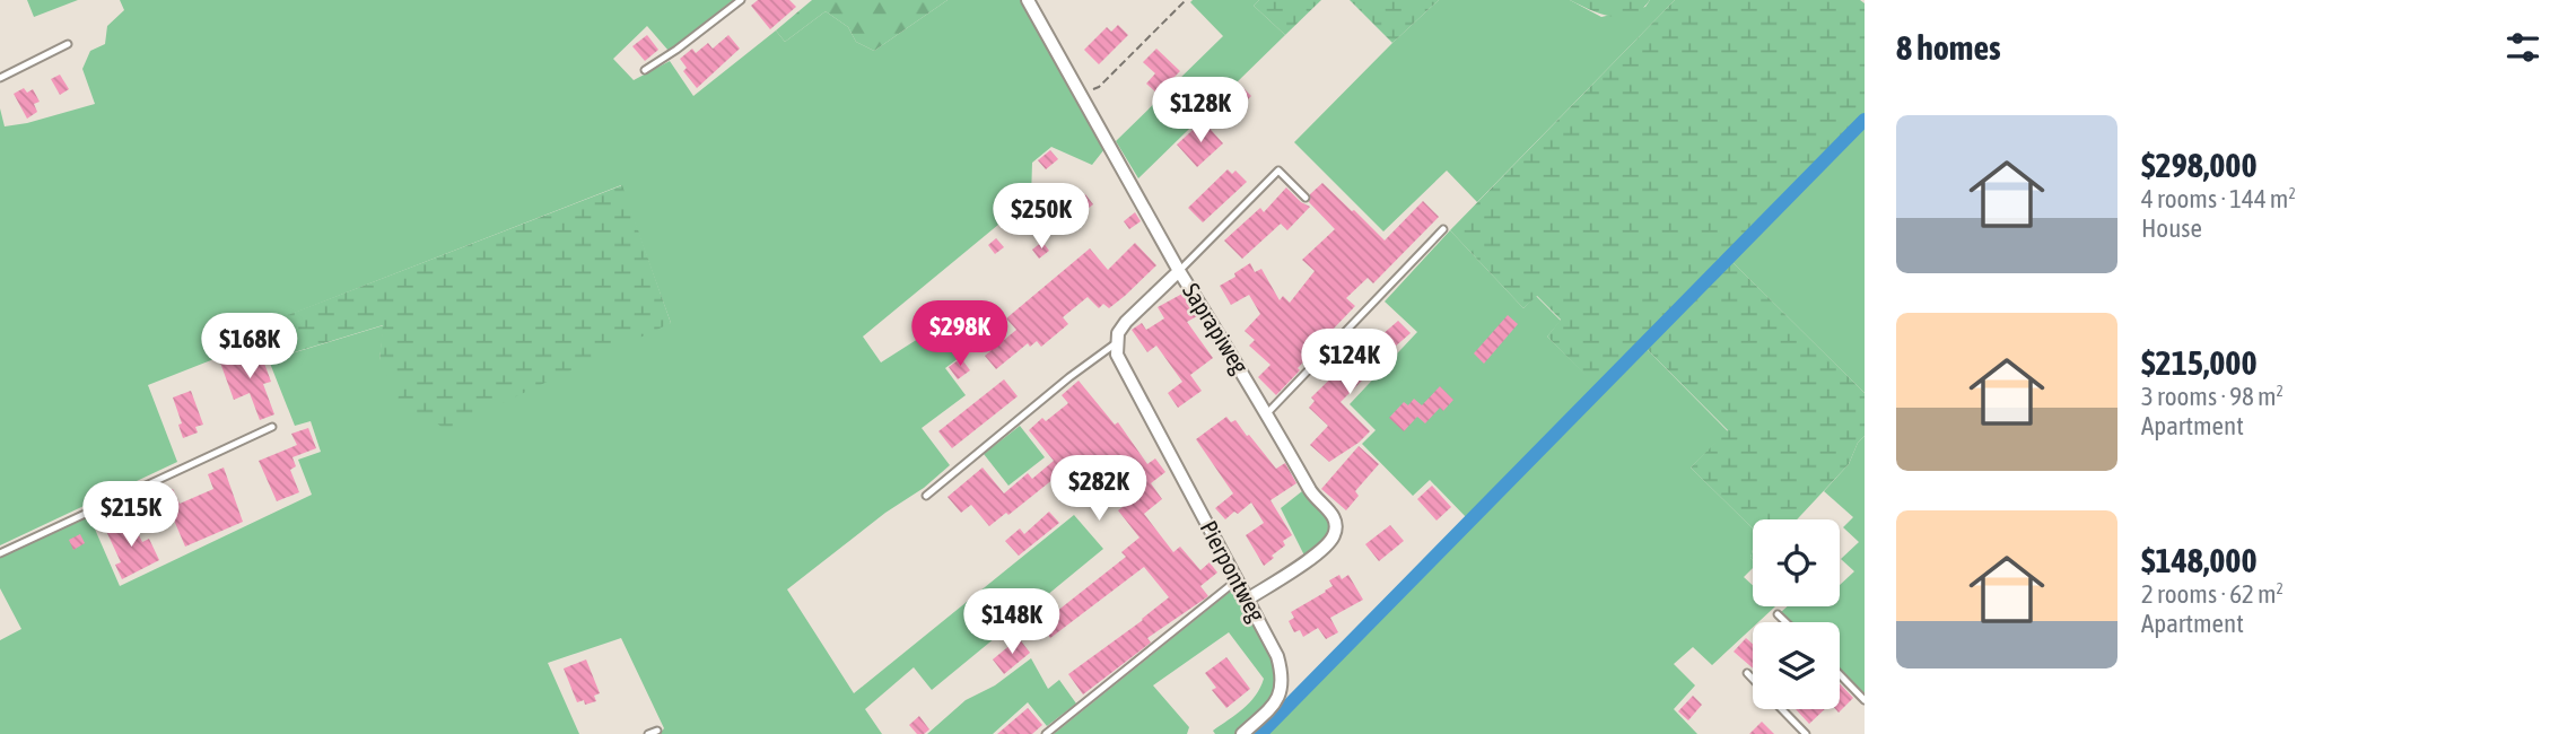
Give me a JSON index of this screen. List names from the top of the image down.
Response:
{
  "streets": {
    "street": ["Saprapiweg", "Pierpontweg"]
  },
  "crossings": [
    ["Saprapiweg", "Pierpontweg"]
  ],
  "page": {
    "heading": "8 homes",
    "price": [
      "$128K",
      "$250K",
      "$298K",
      "$168K",
      "$124K",
      "$282K",
      "$215K",
      "$148K"
    ],
    "list": [
      {
        "name": "$298,000",
        "note": "4 rooms · 144 m² · House"
      },
      {
        "name": "$215,000",
        "note": "3 rooms · 98 m² · Apartment"
      },
      {
        "name": "$148,000",
        "note": "2 rooms · 62 m² · Apartment"
      }
    ]
  }
}
